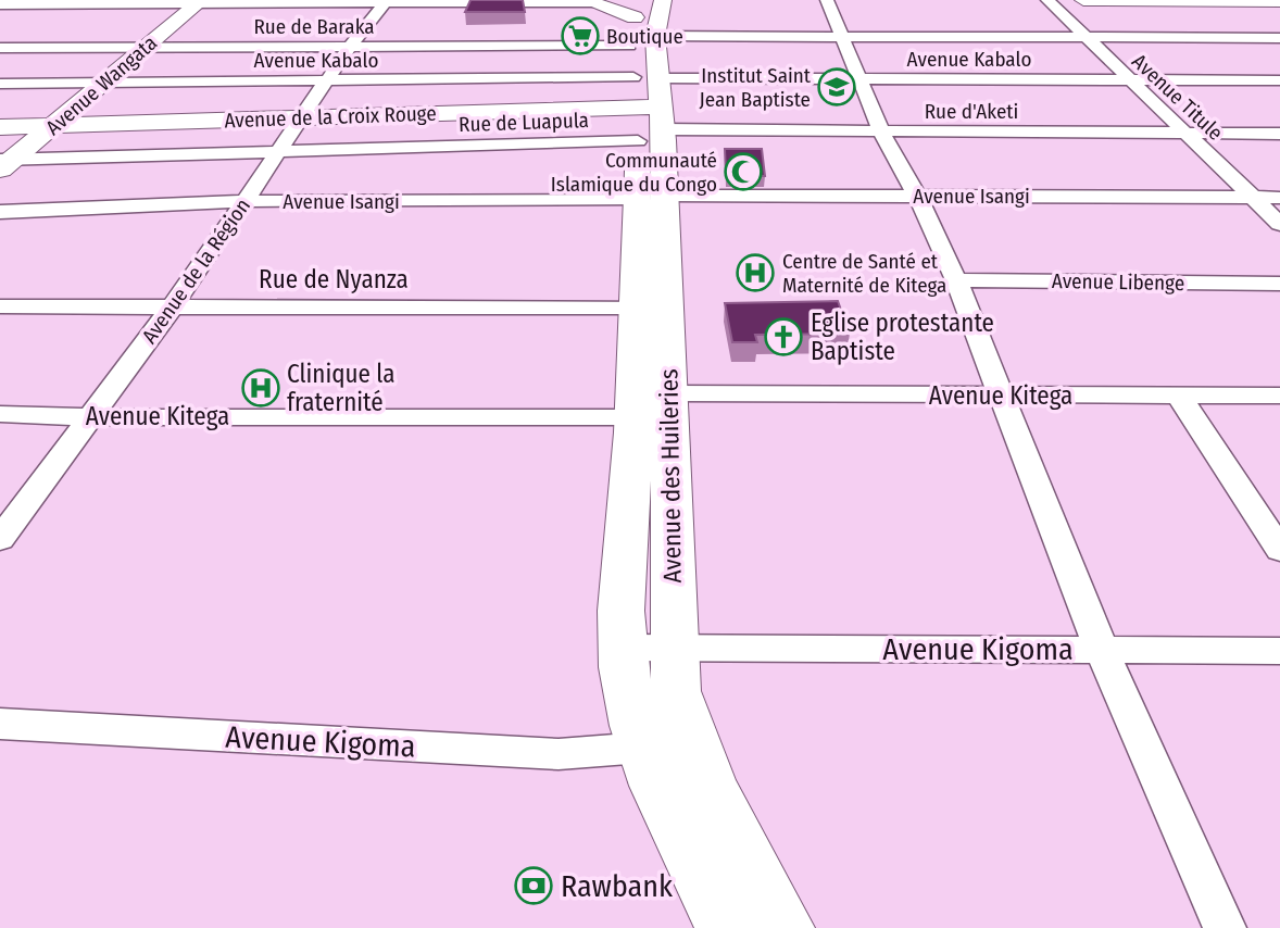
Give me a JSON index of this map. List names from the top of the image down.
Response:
{
  "streets": {
    "street": [
      "Rue de Baraka",
      "Avenue Kabalo",
      "Avenue Wangata",
      "Avenue Titule",
      "Rue d'Aketi",
      "Avenue de la Croix Rouge",
      "Rue de Luapula",
      "Avenue Isangi",
      "Avenue de la Région",
      "Rue de Nyanza",
      "Avenue Libenge",
      "Avenue Kitega",
      "Avenue des Huileries",
      "Avenue Kigoma"
    ]
  },
  "crossings": [
    ["Rue de Baraka", "Avenue Kabalo"],
    ["Rue de Baraka", "Avenue Wangata"],
    ["Rue de Baraka", "Rue d'Aketi"],
    ["Rue de Baraka", "Avenue de la Croix Rouge"],
    ["Rue de Baraka", "Rue de Luapula"],
    ["Rue de Baraka", "Avenue de la Région"],
    ["Rue de Baraka", "Avenue des Huileries"],
    ["Avenue Kabalo", "Avenue Wangata"],
    ["Avenue Kabalo", "Avenue Titule"],
    ["Avenue Kabalo", "Rue d'Aketi"],
    ["Avenue Kabalo", "Avenue de la Croix Rouge"],
    ["Avenue Kabalo", "Rue de Luapula"],
    ["Avenue Kabalo", "Avenue de la Région"],
    ["Avenue Kabalo", "Avenue des Huileries"],
    ["Avenue Wangata", "Avenue de la Croix Rouge"],
    ["Avenue Wangata", "Rue de Luapula"],
    ["Avenue Titule", "Rue d'Aketi"],
    ["Avenue Titule", "Avenue Isangi"],
    ["Rue d'Aketi", "Avenue de la Croix Rouge"],
    ["Rue d'Aketi", "Rue de Luapula"],
    ["Rue d'Aketi", "Avenue des Huileries"],
    ["Avenue de la Croix Rouge", "Rue de Luapula"],
    ["Avenue de la Croix Rouge", "Avenue de la Région"],
    ["Avenue de la Croix Rouge", "Avenue des Huileries"],
    ["Rue de Luapula", "Avenue de la Région"],
    ["Rue de Luapula", "Avenue des Huileries"],
    ["Avenue Isangi", "Avenue de la Région"],
    ["Avenue Isangi", "Avenue des Huileries"],
    ["Avenue de la Région", "Rue de Nyanza"],
    ["Avenue de la Région", "Avenue Kitega"],
    ["Rue de Nyanza", "Avenue des Huileries"],
    ["Avenue Kitega", "Avenue des Huileries"],
    ["Avenue des Huileries", "Avenue Kigoma"]
  ],
  "places": {
    "supermarket": ["Boutique"],
    "school or university": ["Institut Saint Jean Baptiste"],
    "mosque": ["Communauté Islamique du Congo"],
    "hospital": ["Centre de Santé et Maternité de Kitega", "Clinique la fraternité"],
    "church": ["Eglise protestante Baptiste"],
    "bank": ["Rawbank"]
  }
}
